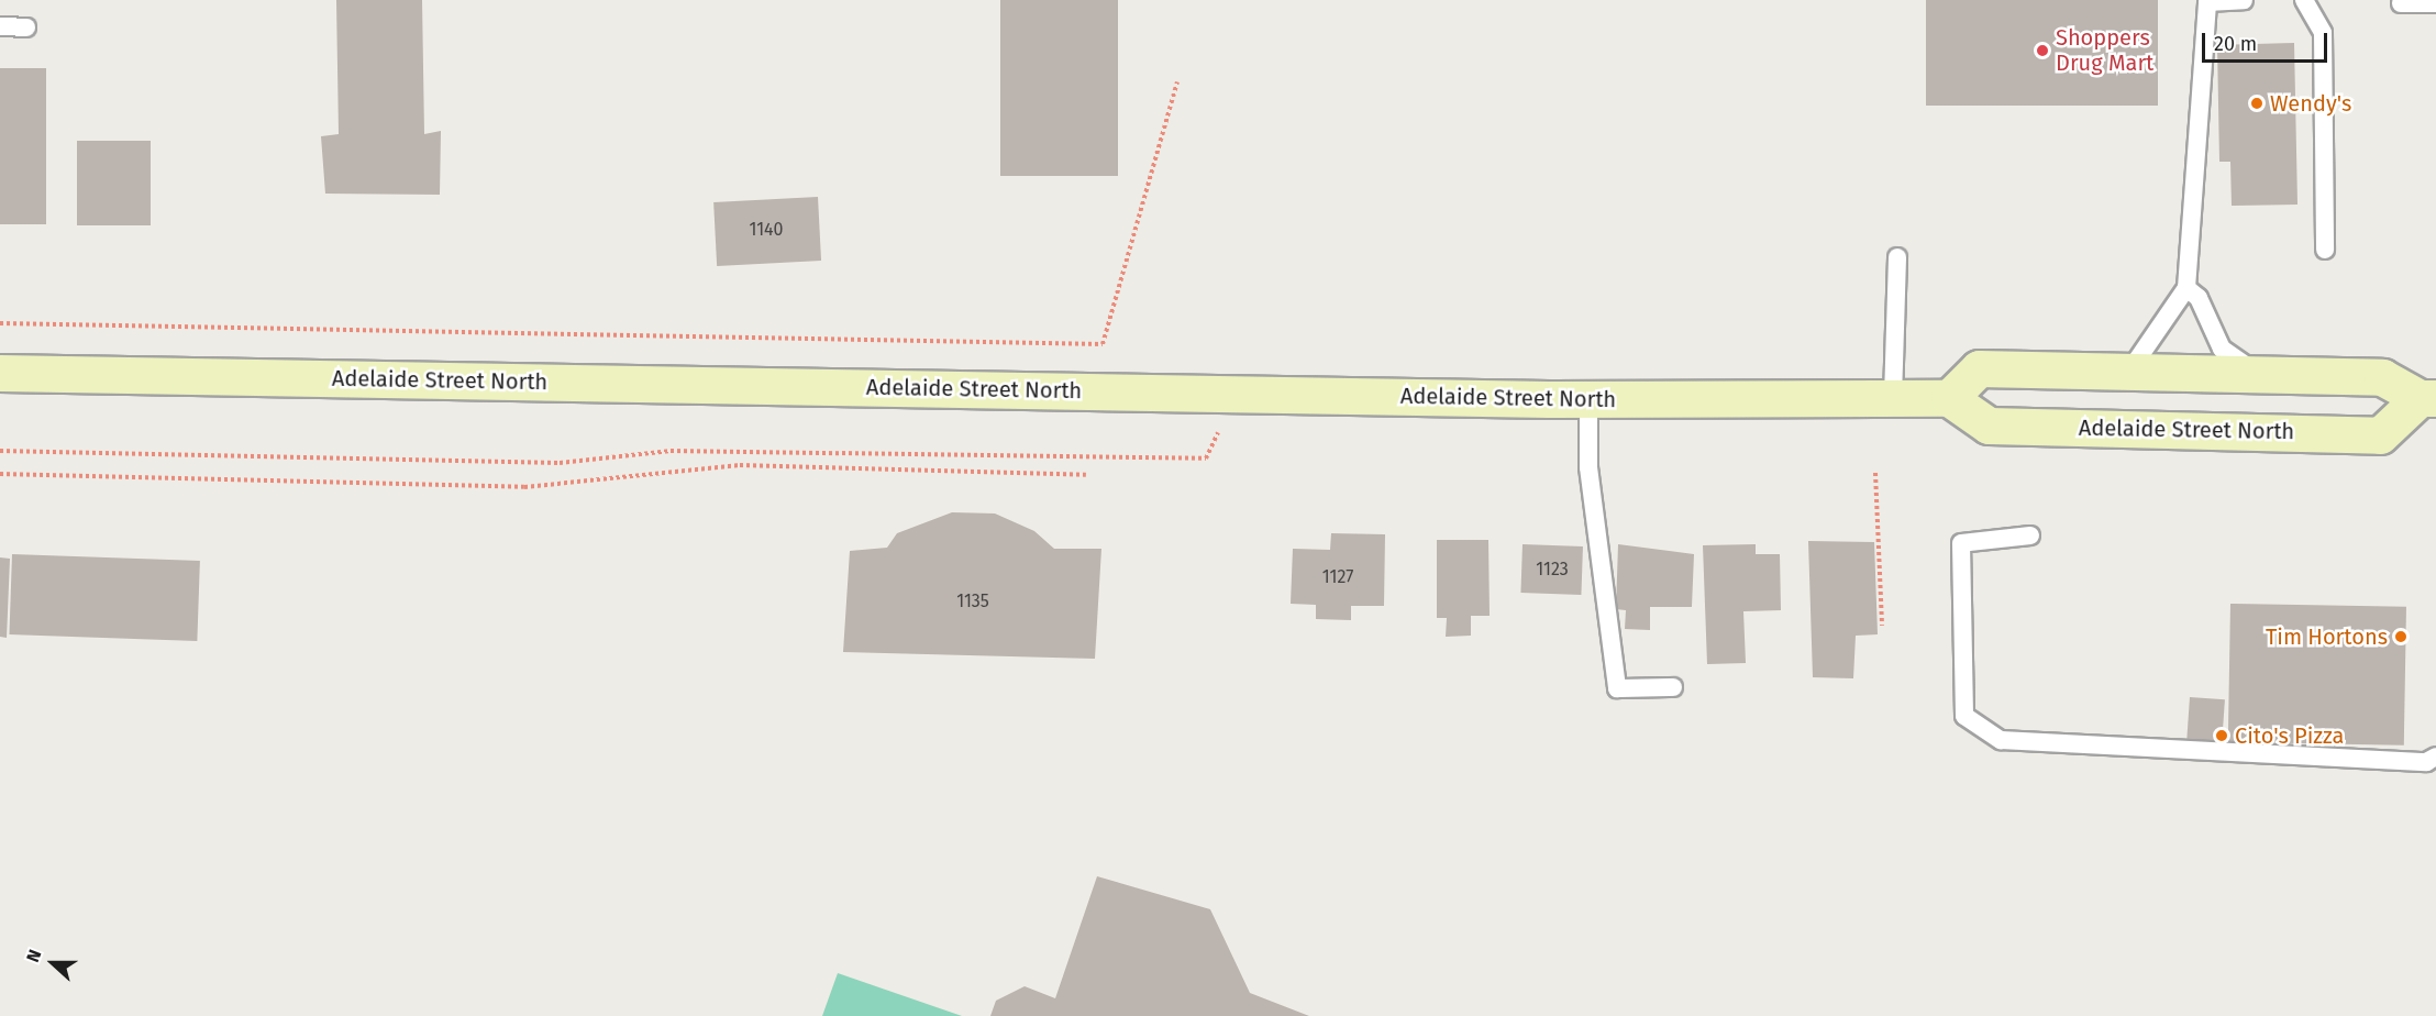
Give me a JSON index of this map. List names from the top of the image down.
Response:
{
  "streets": {
    "main road": ["Adelaide Street North"]
  },
  "places": [
    "Shoppers Drug Mart",
    "Wendy's",
    "Tim Hortons",
    "Cito's Pizza"
  ],
  "house_numbers": [
    "1140",
    "1123",
    "1127",
    "1135"
  ],
  "scale_bar": "20 m",
  "north": "left"
}
